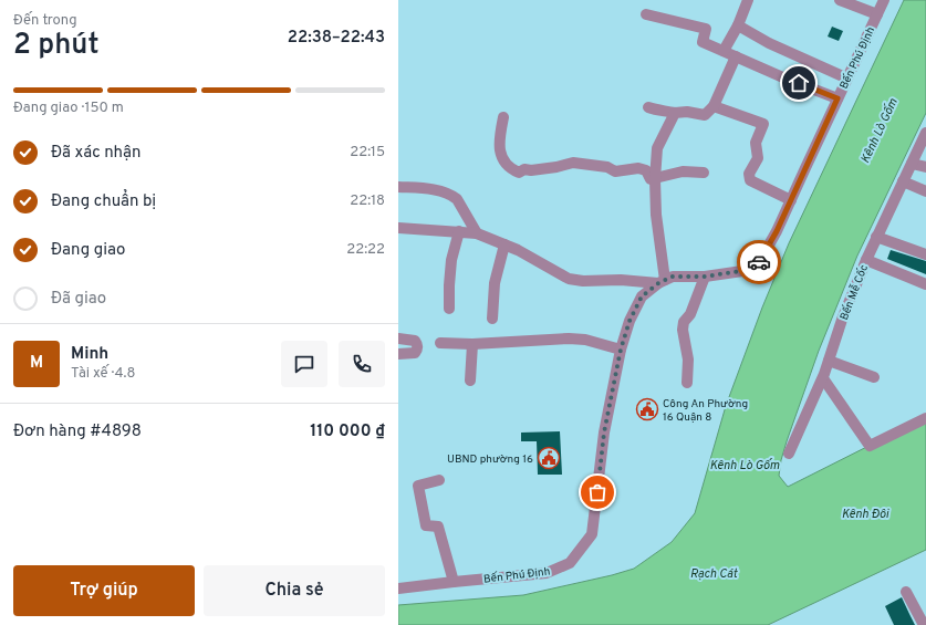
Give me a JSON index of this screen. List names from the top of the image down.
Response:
{
  "streets": {
    "street": ["Bến Phú Định", "Bến Mễ Cốc"]
  },
  "water": ["Kênh Lò Gốm", "Kênh Đôi", "Rạch Cát"],
  "places": {
    "public building": ["Công An Phường 16 Quận 8", "UBND phường 16"]
  },
  "page": {
    "heading": ["2 phút", "Đến trong", "22:38–22:43"],
    "panel": [
      "Minh",
      "Tài xế · 4.8",
      "Đơn hàng #4898",
      "110 000 ₫"
    ],
    "bar": "Đang giao · 150 m",
    "list": [
      ["Đã xác nhận", "22:15"],
      ["Đang chuẩn bị", "22:18"],
      ["Đang giao", "22:22"],
      "Đã giao"
    ],
    "round": "M",
    "buttons": ["Trợ giúp", "Chia sẻ"]
  }
}
